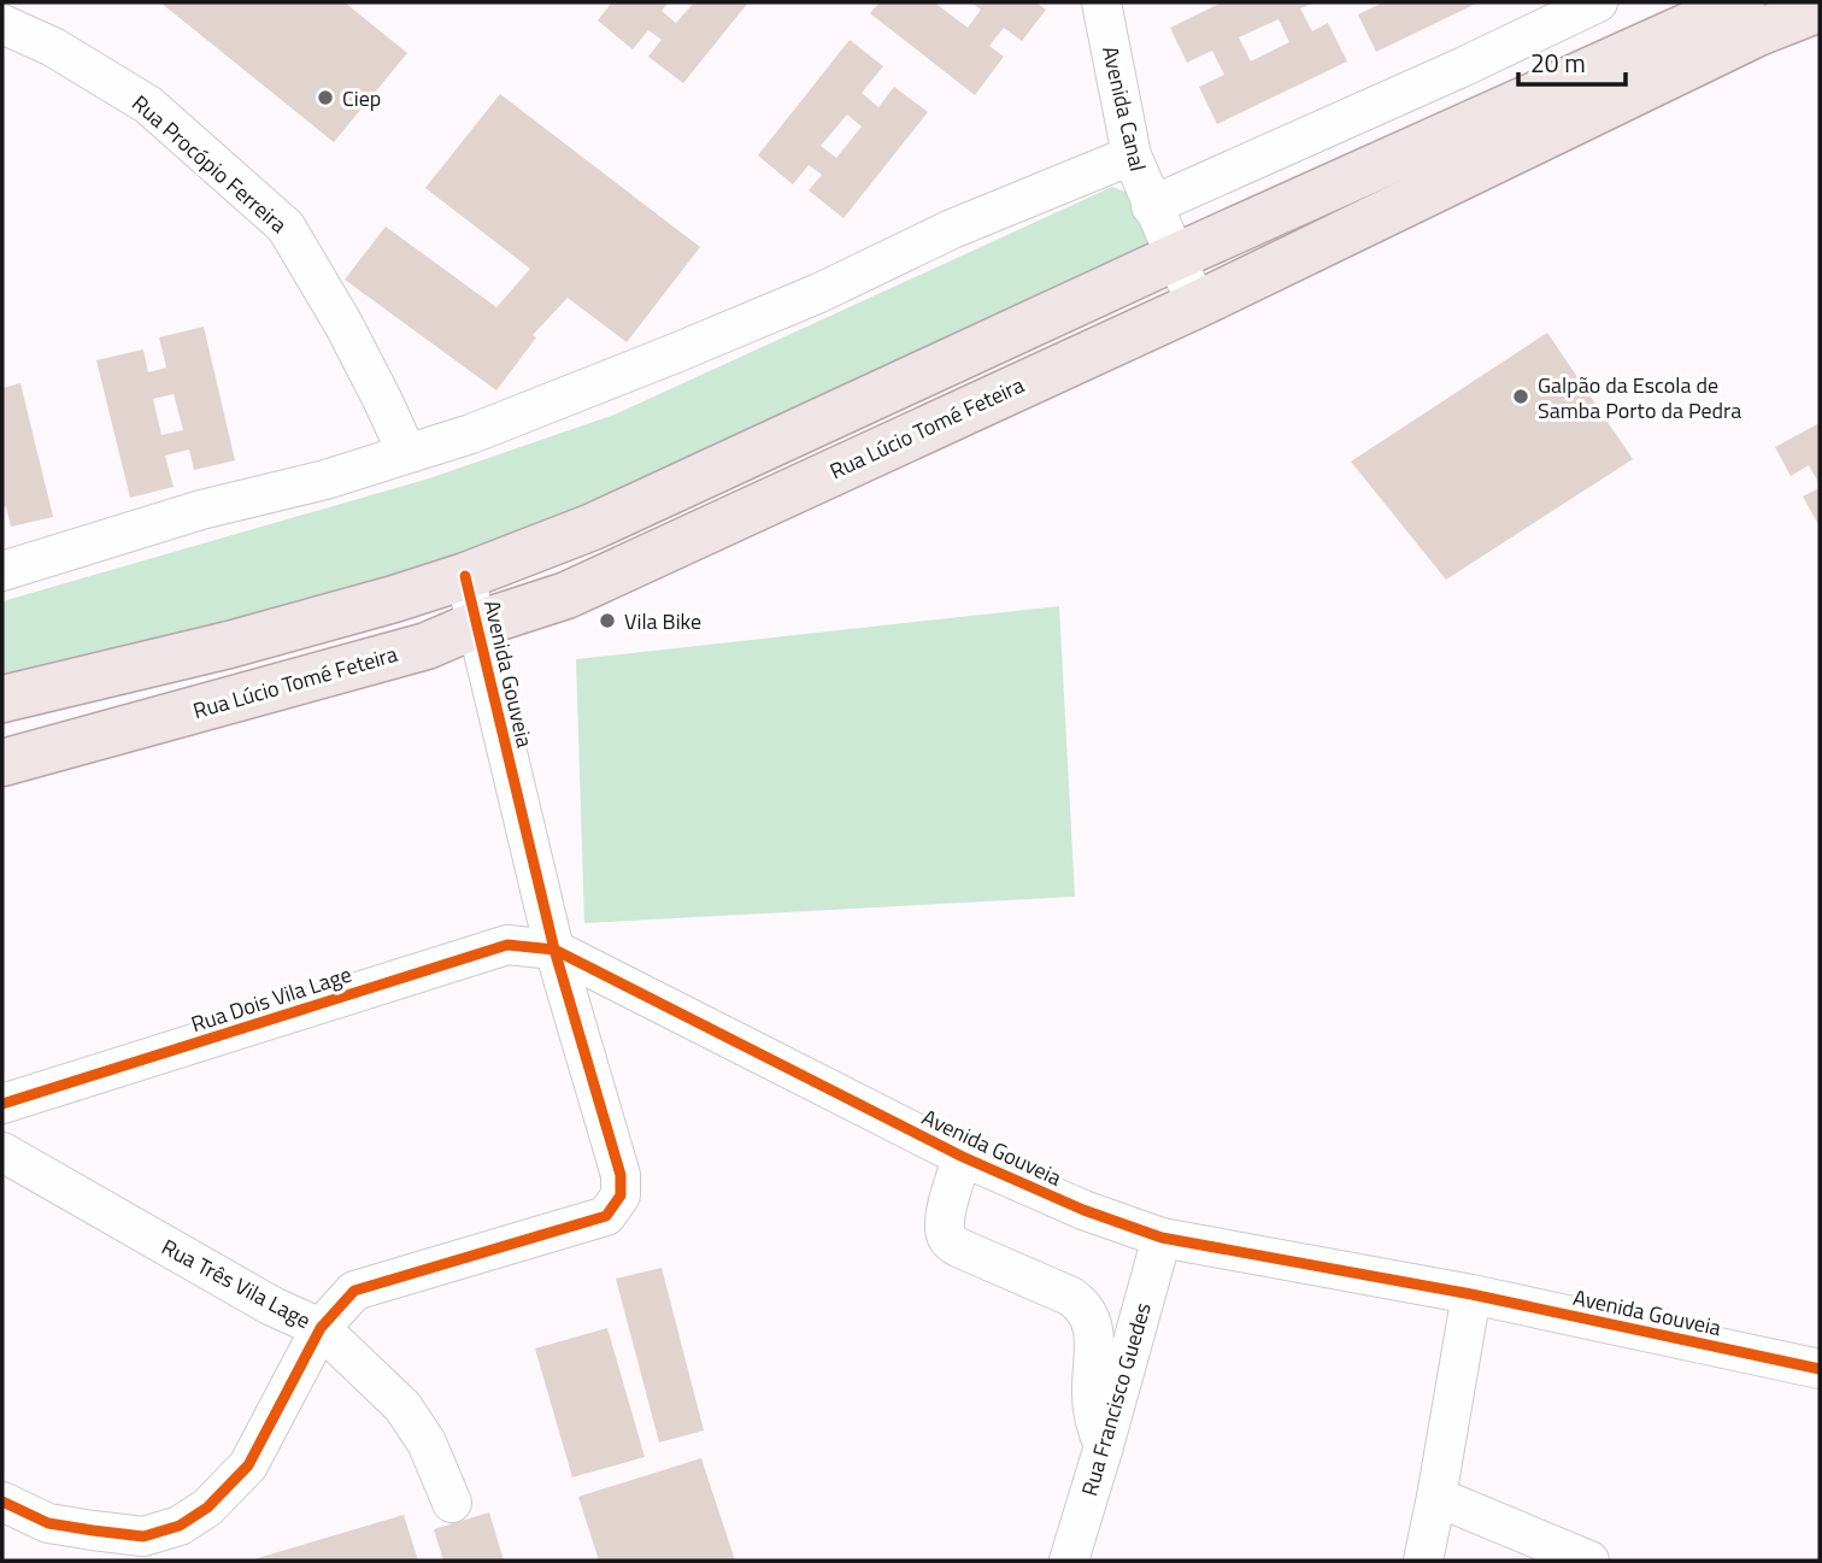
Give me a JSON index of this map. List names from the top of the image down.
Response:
{
  "streets": {
    "main road": ["Rua Lúcio Tomé Feteira"],
    "street": [
      "Avenida Canal",
      "Rua Procópio Ferreira",
      "Avenida Gouveia",
      "Rua Dois Vila Lage",
      "Rua Três Vila Lage",
      "Rua Francisco Guedes"
    ]
  },
  "crossings": [
    ["Avenida Canal", "Rua Lúcio Tomé Feteira"],
    ["Rua Lúcio Tomé Feteira", "Avenida Gouveia"],
    ["Avenida Gouveia", "Rua Dois Vila Lage"],
    ["Avenida Gouveia", "Rua Francisco Guedes"]
  ],
  "places": ["Ciep", "Galpão da Escola de Samba Porto da Pedra", "Vila Bike"],
  "scale_bar": "20 m"
}
